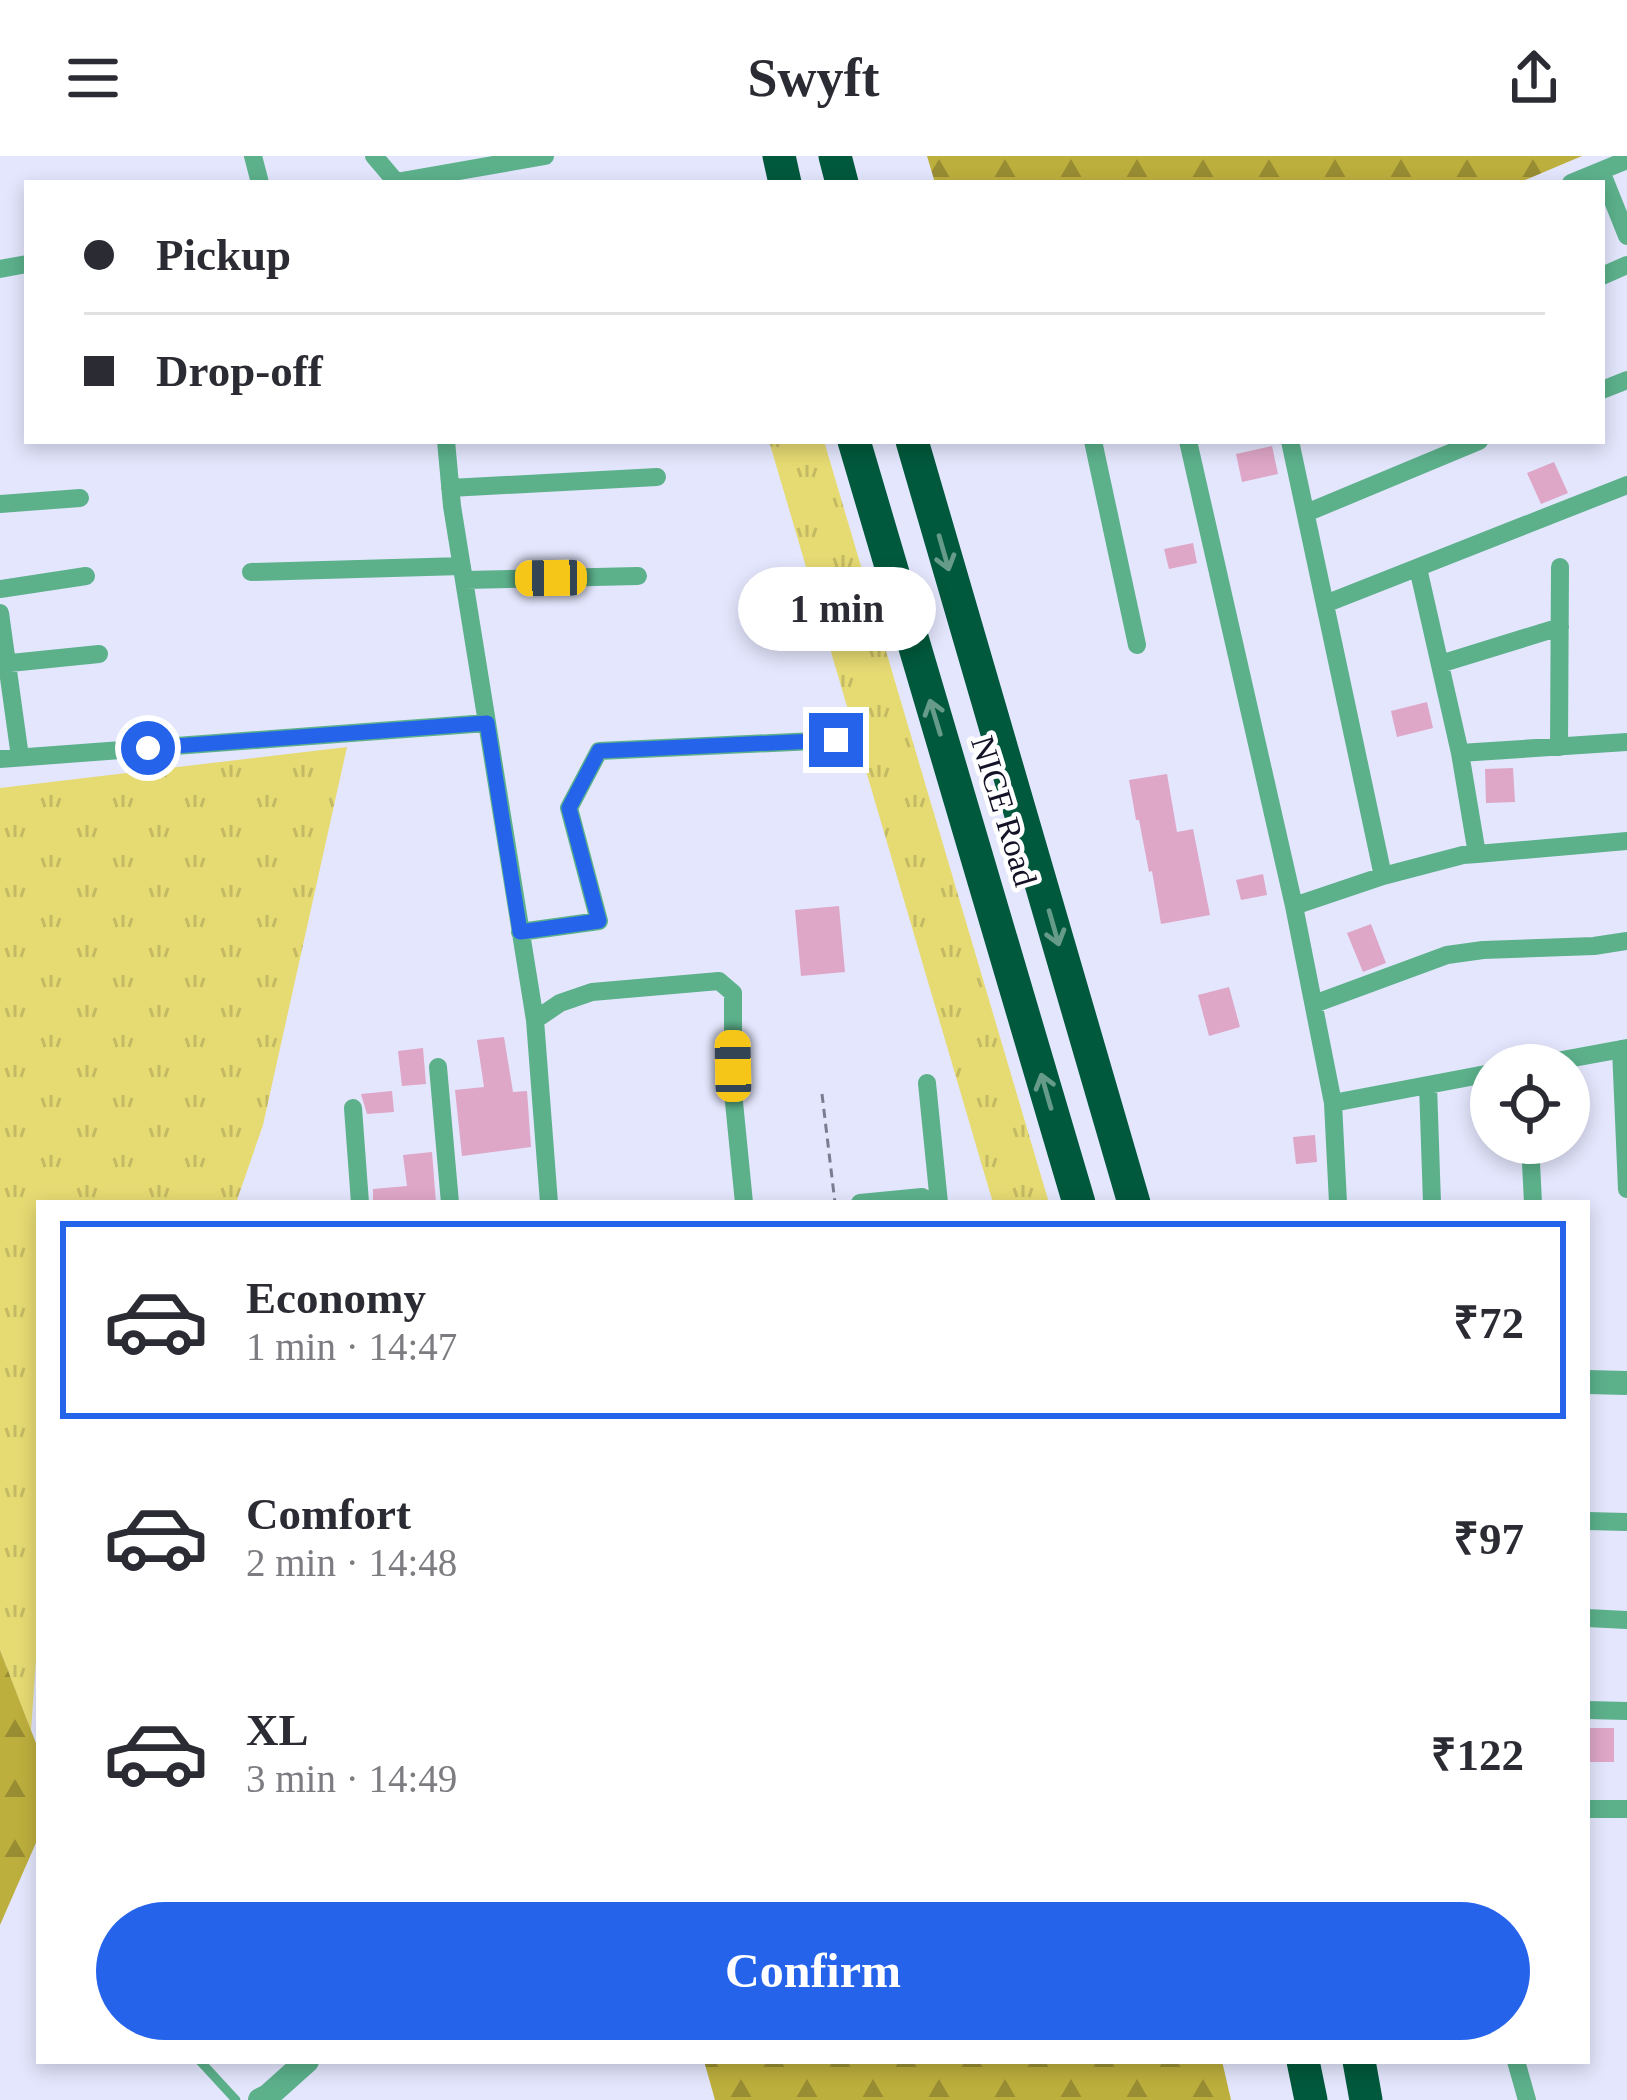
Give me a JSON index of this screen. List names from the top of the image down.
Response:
{
  "streets": {
    "highway": ["NICE Road"]
  },
  "page": {
    "header": "Swyft",
    "banner": ["Pickup", "Drop-off"],
    "bubble": "1 min",
    "list": [
      {
        "name": "Economy",
        "note": "1 min · 14:47",
        "value": "₹72"
      },
      {
        "name": "Comfort",
        "note": "2 min · 14:48",
        "value": "₹97"
      },
      {
        "name": "XL",
        "note": "3 min · 14:49",
        "value": "₹122"
      }
    ],
    "buttons": "Confirm"
  }
}
